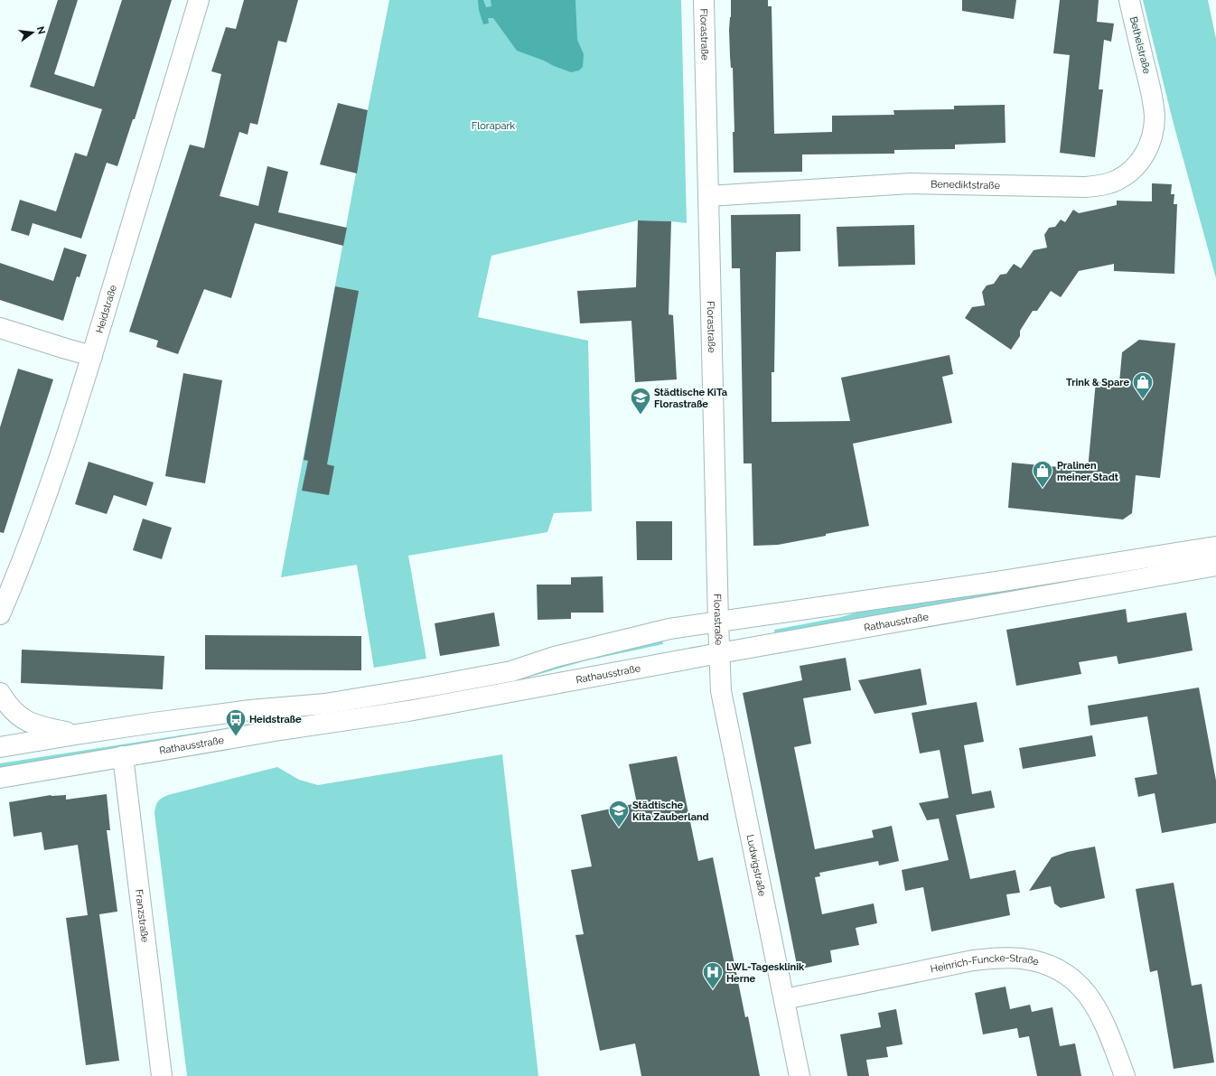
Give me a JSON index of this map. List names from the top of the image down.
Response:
{
  "streets": {
    "street": [
      "Florastraße",
      "Bethelstraße",
      "Benediktstraße",
      "Heidstraße",
      "Rathausstraße",
      "Ludwigstraße",
      "Franzstraße",
      "Heinrich-Funcke-Straße"
    ]
  },
  "crossings": [
    ["Florastraße", "Benediktstraße"],
    ["Florastraße", "Rathausstraße"],
    ["Florastraße", "Ludwigstraße"],
    ["Bethelstraße", "Benediktstraße"],
    ["Rathausstraße", "Ludwigstraße"],
    ["Rathausstraße", "Franzstraße"],
    ["Ludwigstraße", "Heinrich-Funcke-Straße"]
  ],
  "parks": ["Florapark"],
  "places": {
    "shop": ["Trink & Spare", "Pralinen meiner Stadt"],
    "school or university": ["Städtische KiTa Florastraße", "Städtische Kita Zauberland"],
    "bus stop": ["Heidstraße"],
    "hospital": ["LWL-Tagesklinik Herne"]
  },
  "north": "right"
}
